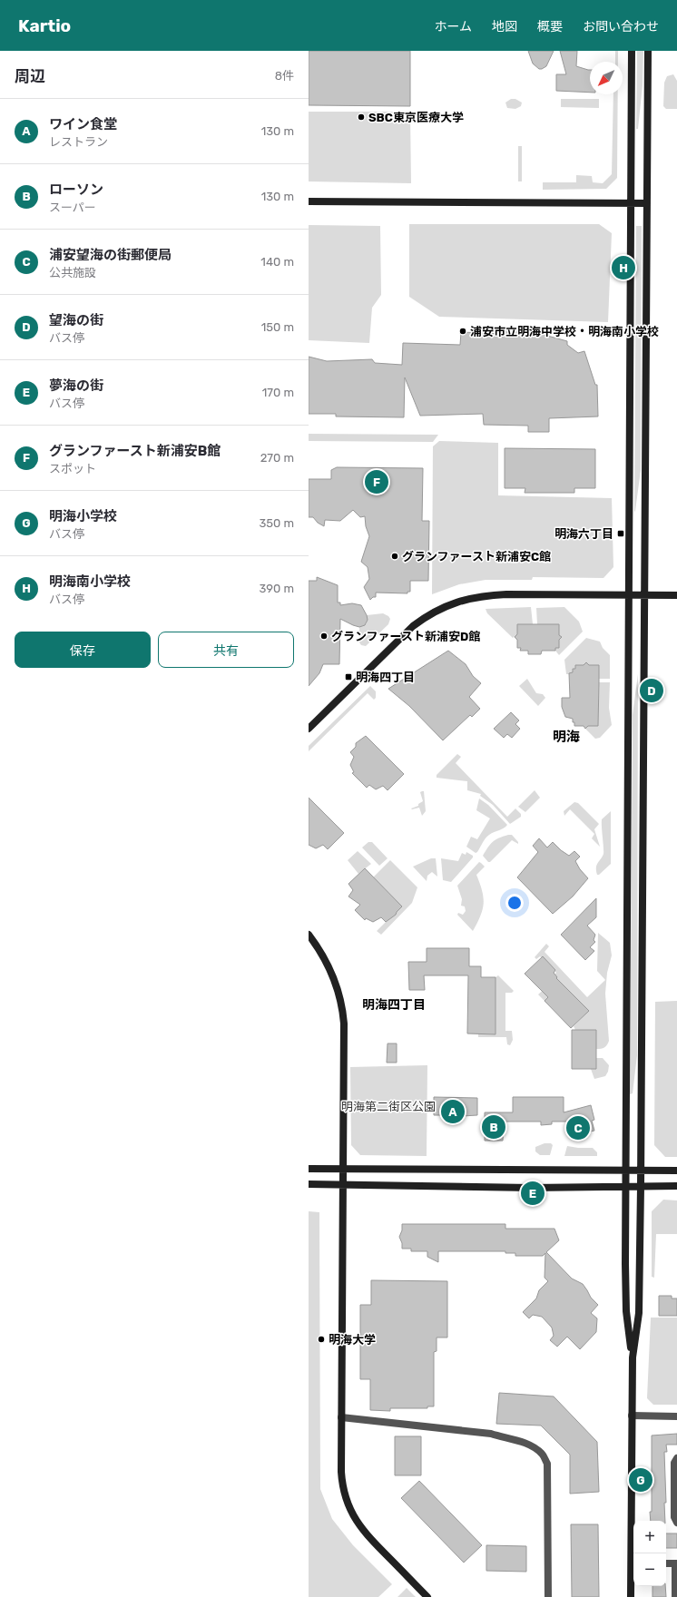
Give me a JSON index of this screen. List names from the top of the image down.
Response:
{
  "districts": ["明海", "明海四丁目"],
  "parks": ["明海第二街区公園"],
  "places": {
    "other": [
      "SBC東京医療大学",
      "浦安市立明海中学校・明海南小学校",
      "グランファースト新浦安C館",
      "グランファースト新浦安D館",
      "明海大学"
    ],
    "transit": ["明海六丁目", "明海四丁目"]
  },
  "north": "bottom left",
  "page": {
    "header": "Kartio",
    "nav": [
      "ホーム",
      "地図",
      "概要",
      "お問い合わせ"
    ],
    "heading": ["周辺", "8件"],
    "list": [
      {
        "mark": "A",
        "name": "ワイン食堂",
        "note": "レストラン",
        "value": "130 m"
      },
      {
        "mark": "B",
        "name": "ローソン",
        "note": "スーパー",
        "value": "130 m"
      },
      {
        "mark": "C",
        "name": "浦安望海の街郵便局",
        "note": "公共施設",
        "value": "140 m"
      },
      {
        "mark": "D",
        "name": "望海の街",
        "note": "バス停",
        "value": "150 m"
      },
      {
        "mark": "E",
        "name": "夢海の街",
        "note": "バス停",
        "value": "170 m"
      },
      {
        "mark": "F",
        "name": "グランファースト新浦安B館",
        "note": "スポット",
        "value": "270 m"
      },
      {
        "mark": "G",
        "name": "明海小学校",
        "note": "バス停",
        "value": "350 m"
      },
      {
        "mark": "H",
        "name": "明海南小学校",
        "note": "バス停",
        "value": "390 m"
      }
    ],
    "pins": [
      "H",
      "F",
      "D",
      "A",
      "B",
      "C",
      "E",
      "G"
    ],
    "buttons": ["保存", "共有"],
    "map_buttons": ["+", "−"]
  }
}
